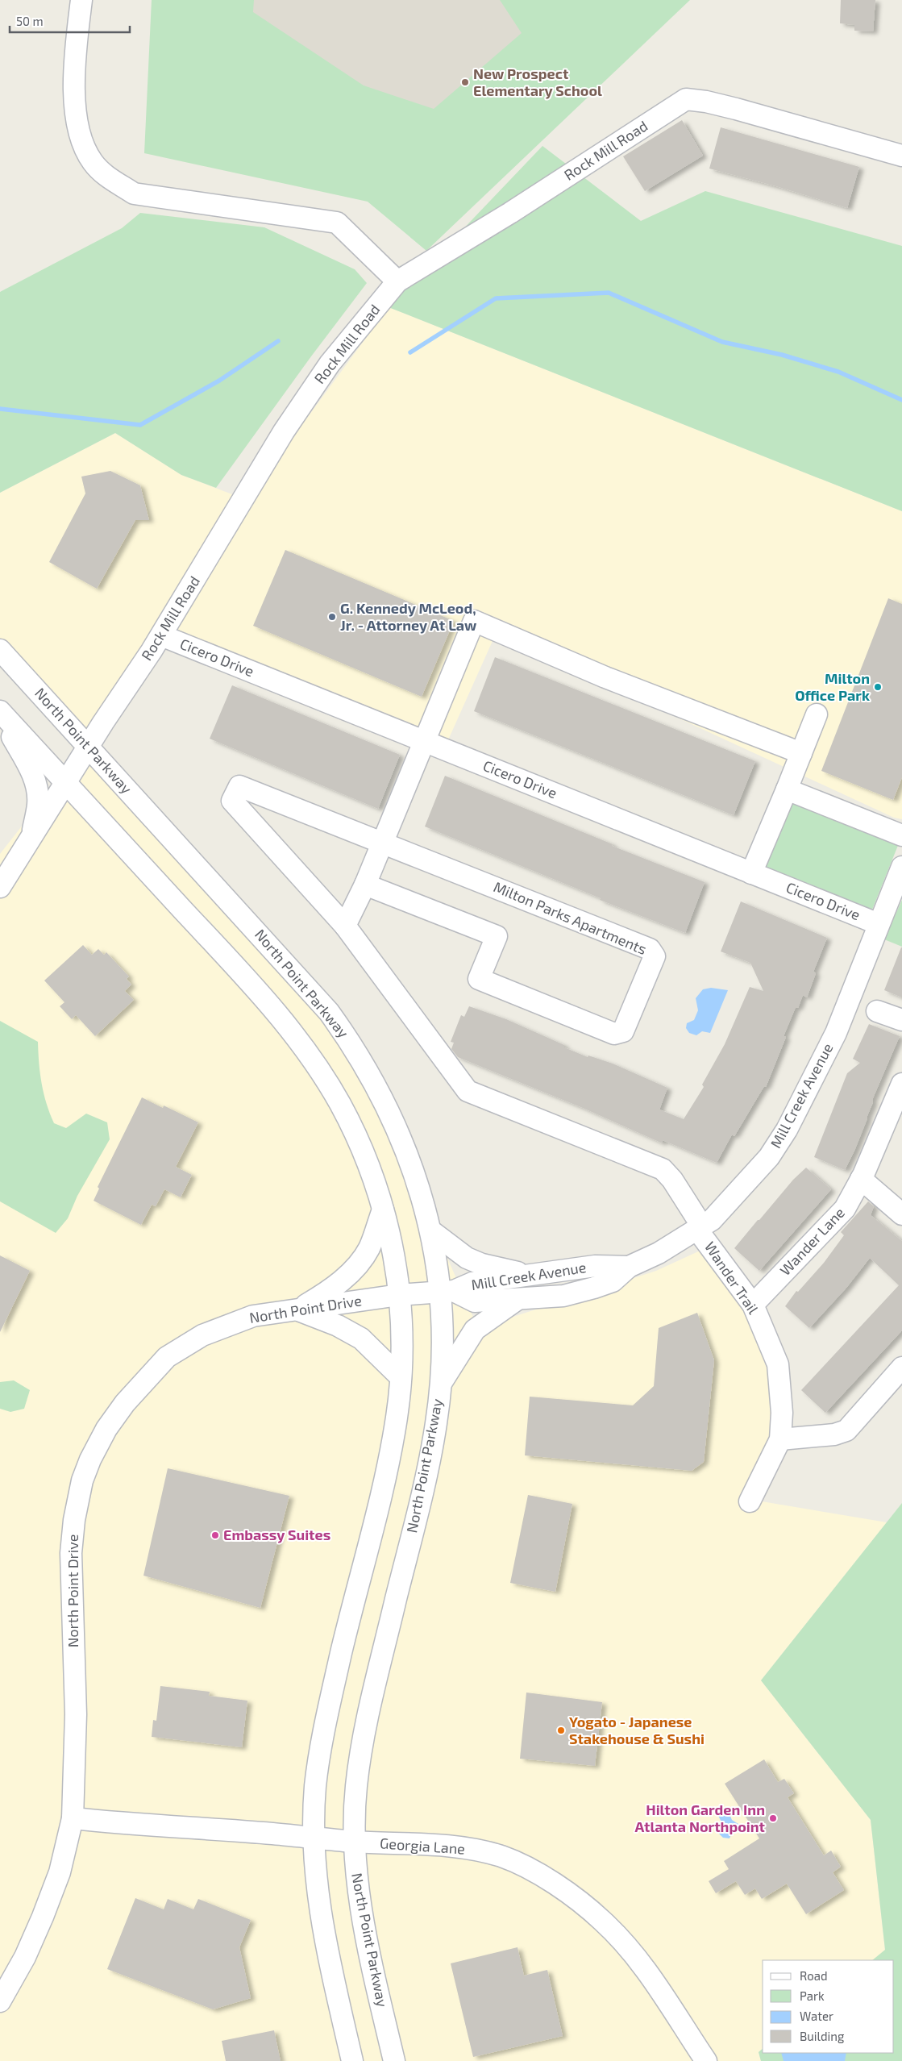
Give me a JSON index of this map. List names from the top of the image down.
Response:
{
  "streets": {
    "street": [
      "Rock Mill Road",
      "Cicero Drive",
      "North Point Parkway",
      "Milton Parks Apartments",
      "Mill Creek Avenue",
      "Wander Lane",
      "Wander Trail",
      "North Point Drive",
      "Georgia Lane"
    ]
  },
  "crossings": [
    ["Rock Mill Road", "Cicero Drive"],
    ["Rock Mill Road", "North Point Parkway"],
    ["Cicero Drive", "Mill Creek Avenue"],
    ["North Point Parkway", "Mill Creek Avenue"],
    ["North Point Parkway", "North Point Drive"],
    ["North Point Parkway", "Georgia Lane"],
    ["Milton Parks Apartments", "Mill Creek Avenue"],
    ["Milton Parks Apartments", "Wander Trail"],
    ["Mill Creek Avenue", "Wander Trail"],
    ["Mill Creek Avenue", "North Point Drive"],
    ["Wander Lane", "Wander Trail"],
    ["North Point Drive", "Georgia Lane"]
  ],
  "places": [
    "New Prospect Elementary School",
    "G. Kennedy McLeod, Jr. - Attorney At Law",
    "Milton Office Park",
    "Embassy Suites",
    "Yogato - Japanese Stakehouse & Sushi",
    "Hilton Garden Inn Atlanta Northpoint"
  ],
  "legend": [
    "Road",
    "Park",
    "Water",
    "Building"
  ],
  "scale_bar": "50 m"
}
